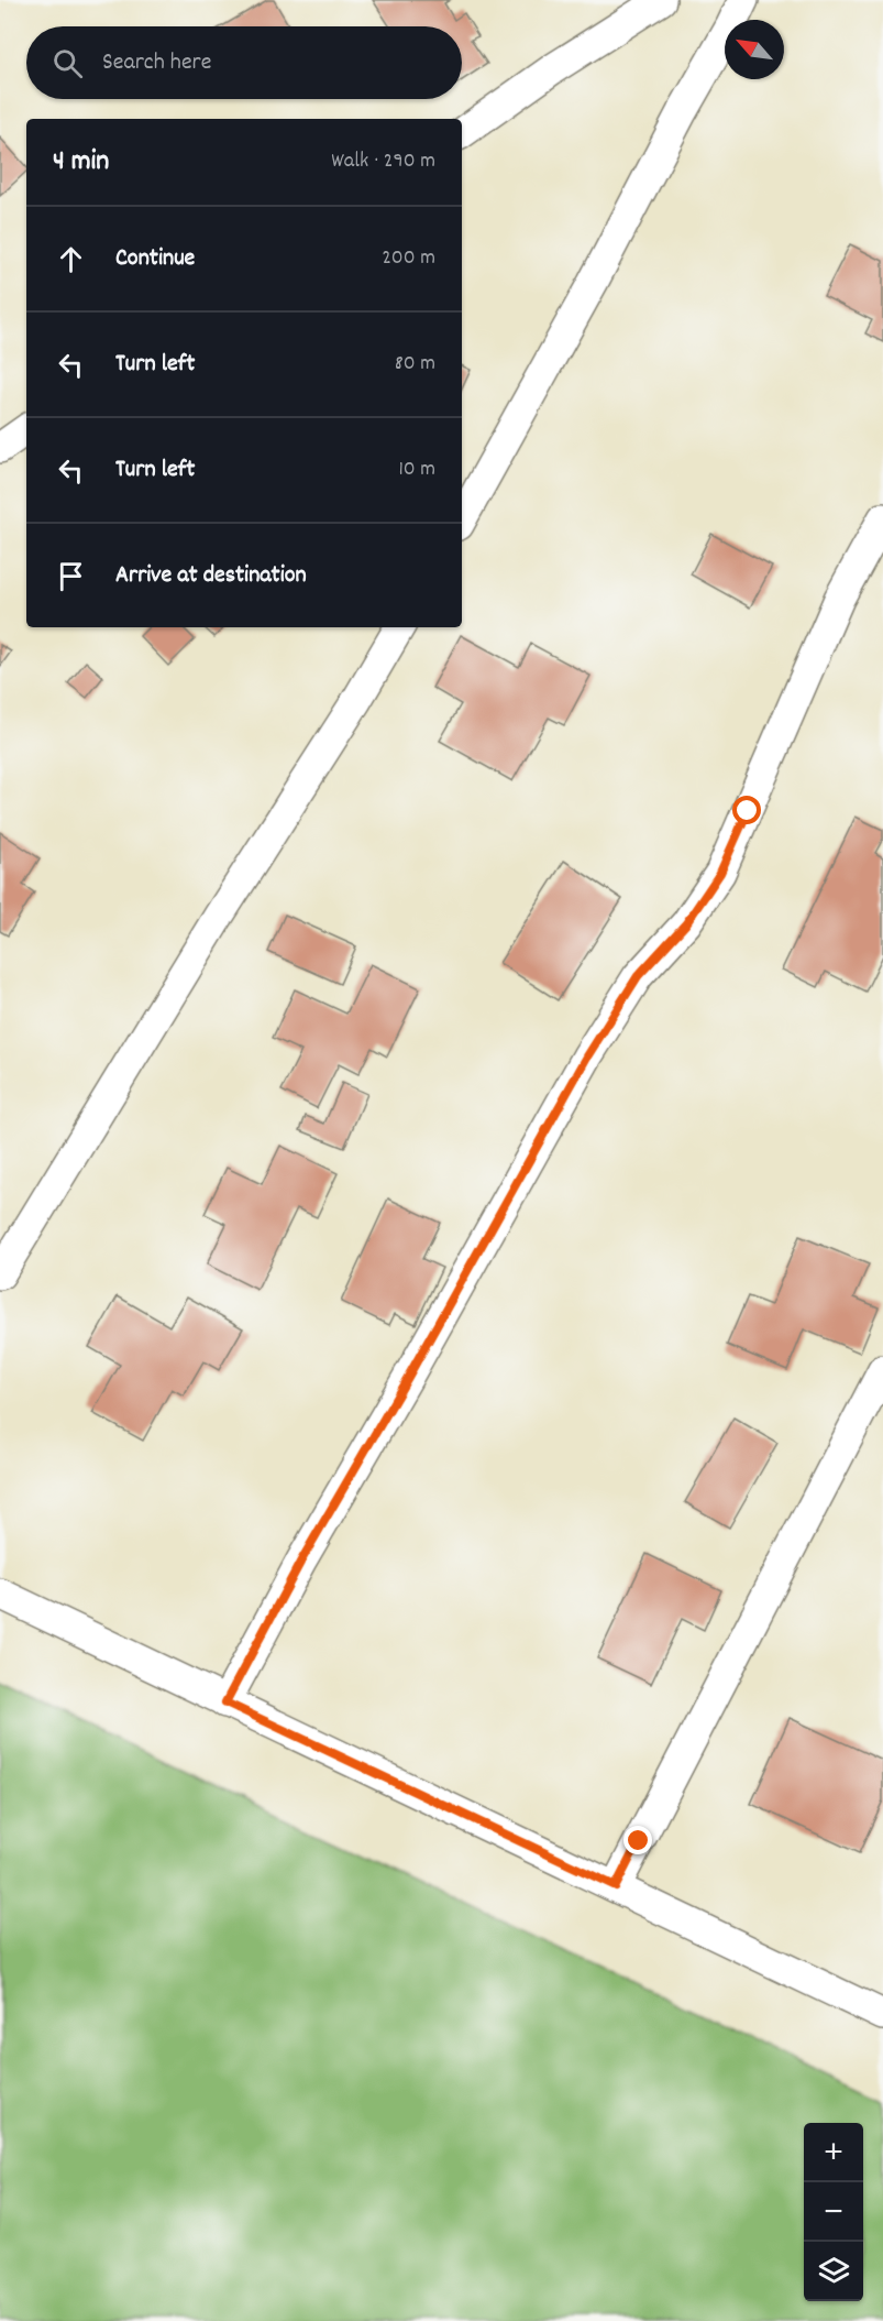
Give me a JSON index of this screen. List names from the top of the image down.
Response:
{
  "north": "top left",
  "page": {
    "search": "Search here",
    "heading": ["4 min", "Walk · 290 m"],
    "list": [
      ["Continue", "200 m"],
      ["Turn left", "80 m"],
      ["Turn left", "10 m"],
      "Arrive at destination"
    ],
    "map_buttons": ["+", "−"]
  }
}
